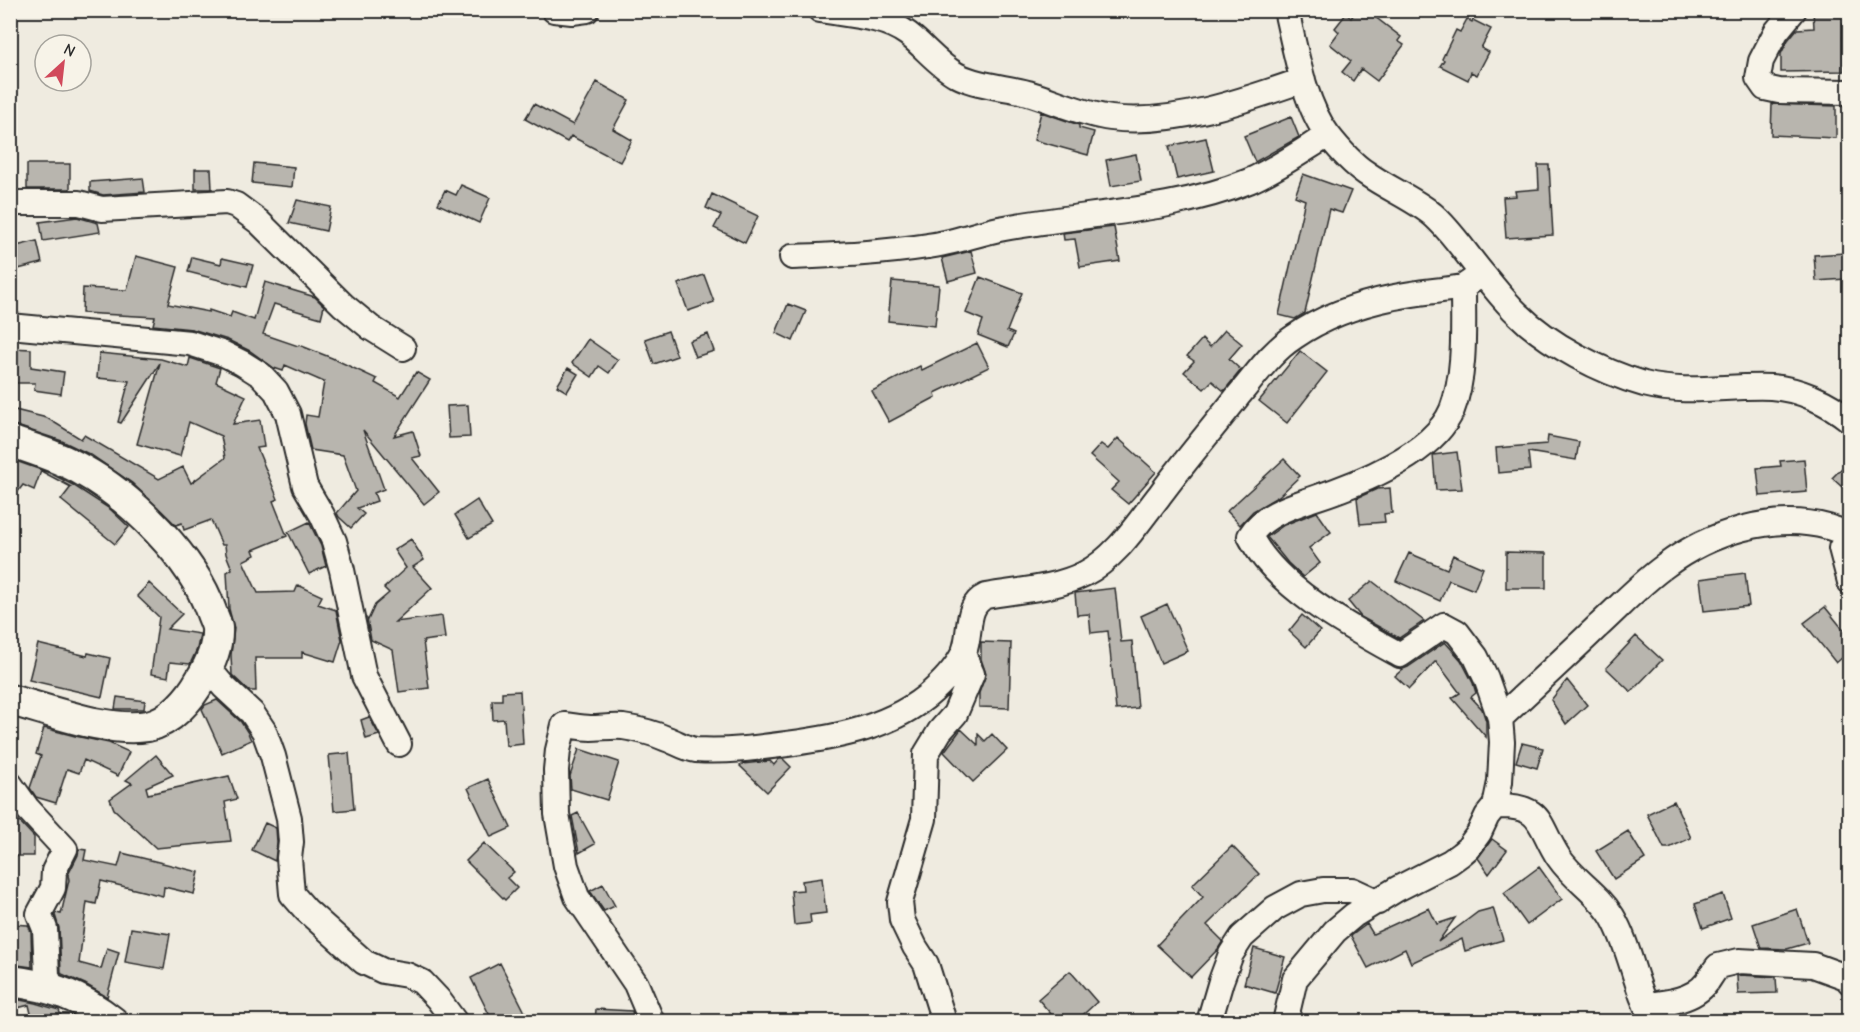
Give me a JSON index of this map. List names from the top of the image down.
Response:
{
  "north": "top right"
}
